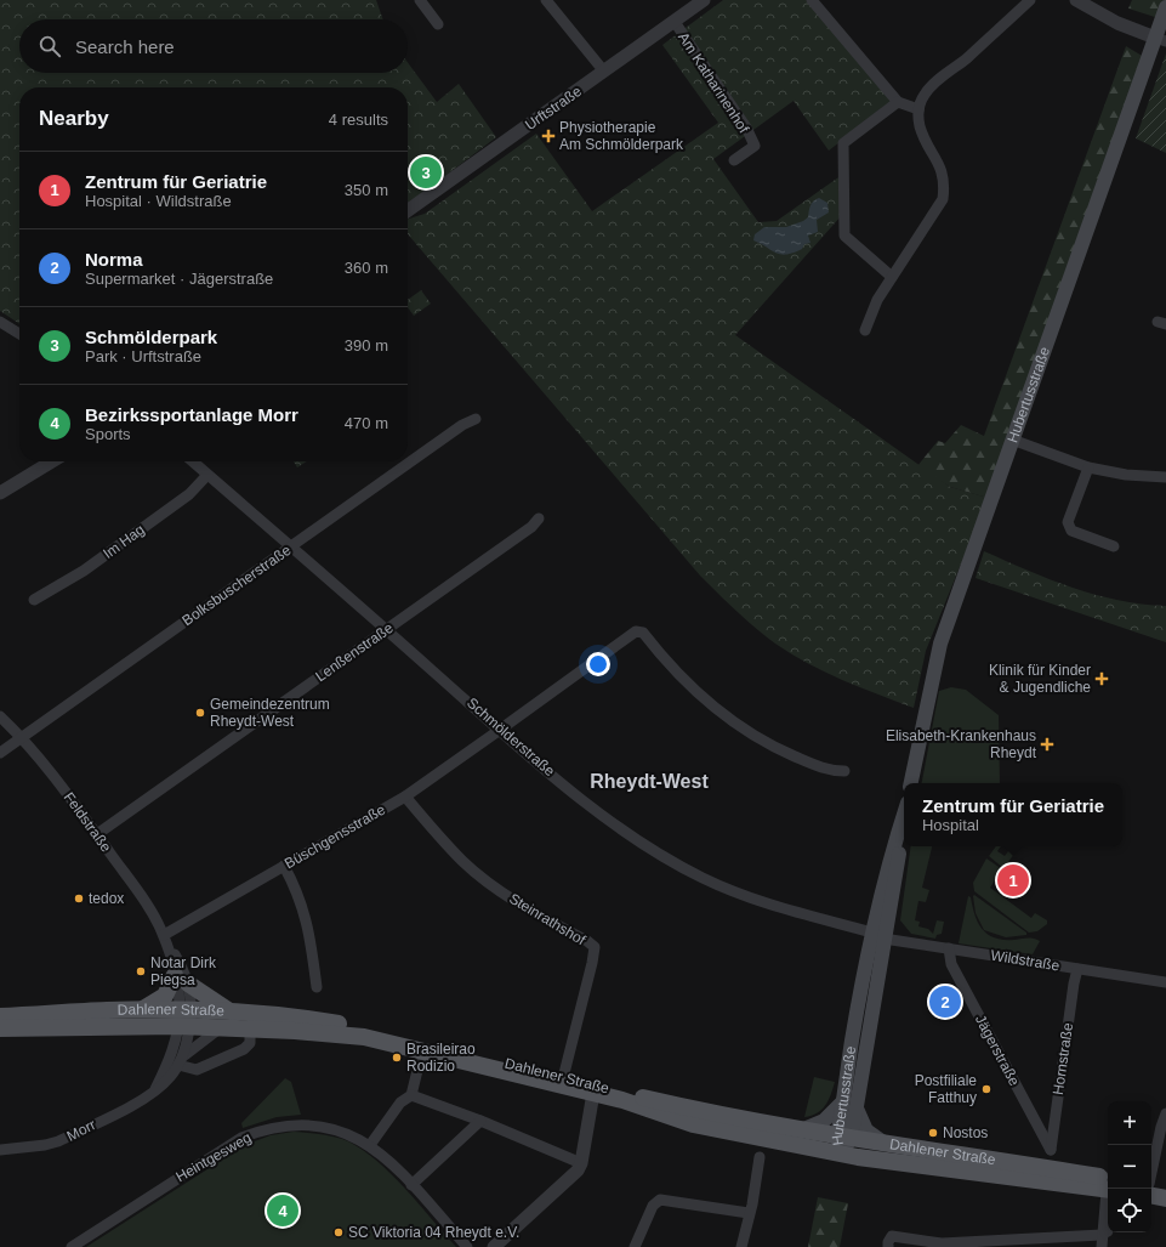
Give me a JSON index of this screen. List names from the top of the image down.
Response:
{
  "streets": {
    "main road": ["Hubertusstraße", "Dahlener Straße"],
    "street": [
      "Am Katharinenhof",
      "Urftstraße",
      "Im Hag",
      "Bolksbuscherstraße",
      "Lenßenstraße",
      "Schmölderstraße",
      "Feldstraße",
      "Büschgensstraße",
      "Steinrathshof",
      "Wildstraße",
      "Jägerstraße",
      "Hornstraße",
      "Morr",
      "Heintgesweg"
    ]
  },
  "crossings": [
    ["Am Katharinenhof", "Urftstraße"],
    ["Hubertusstraße", "Schmölderstraße"],
    ["Hubertusstraße", "Wildstraße"],
    ["Hubertusstraße", "Dahlener Straße"],
    ["Im Hag", "Schmölderstraße"],
    ["Bolksbuscherstraße", "Schmölderstraße"],
    ["Bolksbuscherstraße", "Feldstraße"],
    ["Lenßenstraße", "Schmölderstraße"],
    ["Lenßenstraße", "Feldstraße"],
    ["Schmölderstraße", "Büschgensstraße"],
    ["Schmölderstraße", "Wildstraße"],
    ["Feldstraße", "Büschgensstraße"],
    ["Feldstraße", "Dahlener Straße"],
    ["Feldstraße", "Morr"],
    ["Büschgensstraße", "Steinrathshof"],
    ["Steinrathshof", "Dahlener Straße"],
    ["Wildstraße", "Jägerstraße"],
    ["Wildstraße", "Hornstraße"],
    ["Dahlener Straße", "Morr"],
    ["Jägerstraße", "Hornstraße"]
  ],
  "districts": ["Rheydt-West"],
  "places": {
    "health": ["Physiotherapie Am Schmölderpark", "Klinik für Kinder & Jugendliche", "Elisabeth-Krankenhaus Rheydt"],
    "other": [
      "Gemeindezentrum Rheydt-West",
      "tedox",
      "Notar Dirk Piegsa",
      "Brasileirao Rodizio",
      "Postfiliale Fatthuy",
      "Nostos",
      "SC Viktoria 04 Rheydt e.V."
    ]
  },
  "page": {
    "search": "Search here",
    "heading": ["Nearby", "4 results"],
    "list": [
      {
        "mark": "1",
        "name": "Zentrum für Geriatrie",
        "note": "Hospital · Wildstraße",
        "value": "350 m"
      },
      {
        "mark": "2",
        "name": "Norma",
        "note": "Supermarket · Jägerstraße",
        "value": "360 m"
      },
      {
        "mark": "3",
        "name": "Schmölderpark",
        "note": "Park · Urftstraße",
        "value": "390 m"
      },
      {
        "mark": "4",
        "name": "Bezirkssportanlage Morr",
        "note": "Sports",
        "value": "470 m"
      }
    ],
    "pins": [
      "3",
      "1",
      "2",
      "4"
    ],
    "popup": ["Zentrum für Geriatrie", "Hospital"],
    "map_buttons": ["+", "−"]
  }
}
